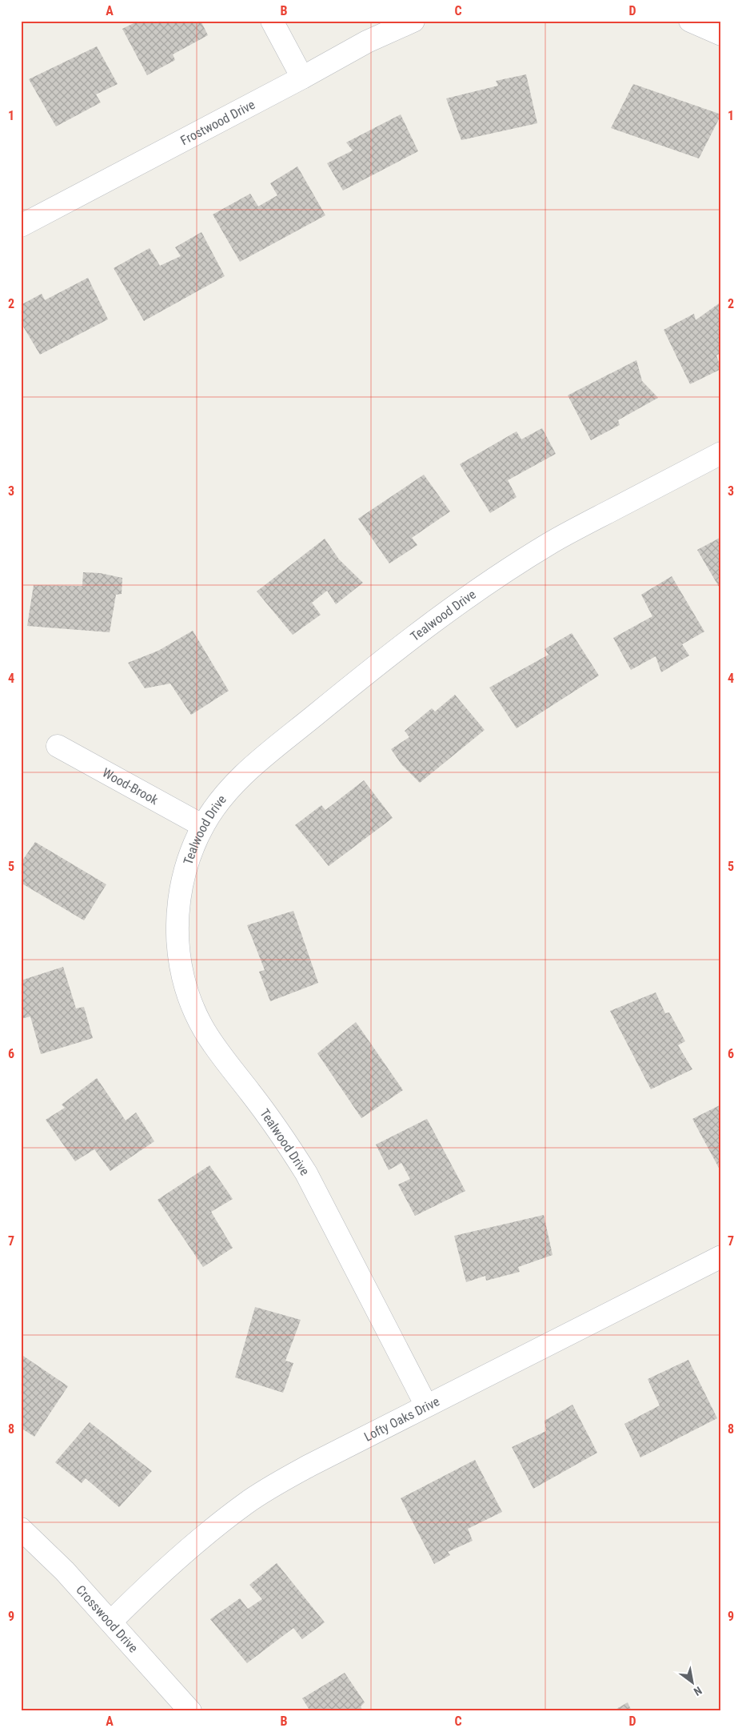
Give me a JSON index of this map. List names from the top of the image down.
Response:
{
  "streets": {
    "street": [
      "Frostwood Drive",
      "Tealwood Drive",
      "Wood-Brook",
      "Lofty Oaks Drive",
      "Crosswood Drive"
    ]
  },
  "crossings": [
    ["Tealwood Drive", "Wood-Brook"],
    ["Tealwood Drive", "Lofty Oaks Drive"],
    ["Lofty Oaks Drive", "Crosswood Drive"]
  ],
  "north": "bottom right",
  "grid": {
    "columns": [
      "A",
      "B",
      "C",
      "D"
    ],
    "rows": [
      "1",
      "2",
      "3",
      "4",
      "5",
      "6",
      "7",
      "8",
      "9"
    ]
  }
}
